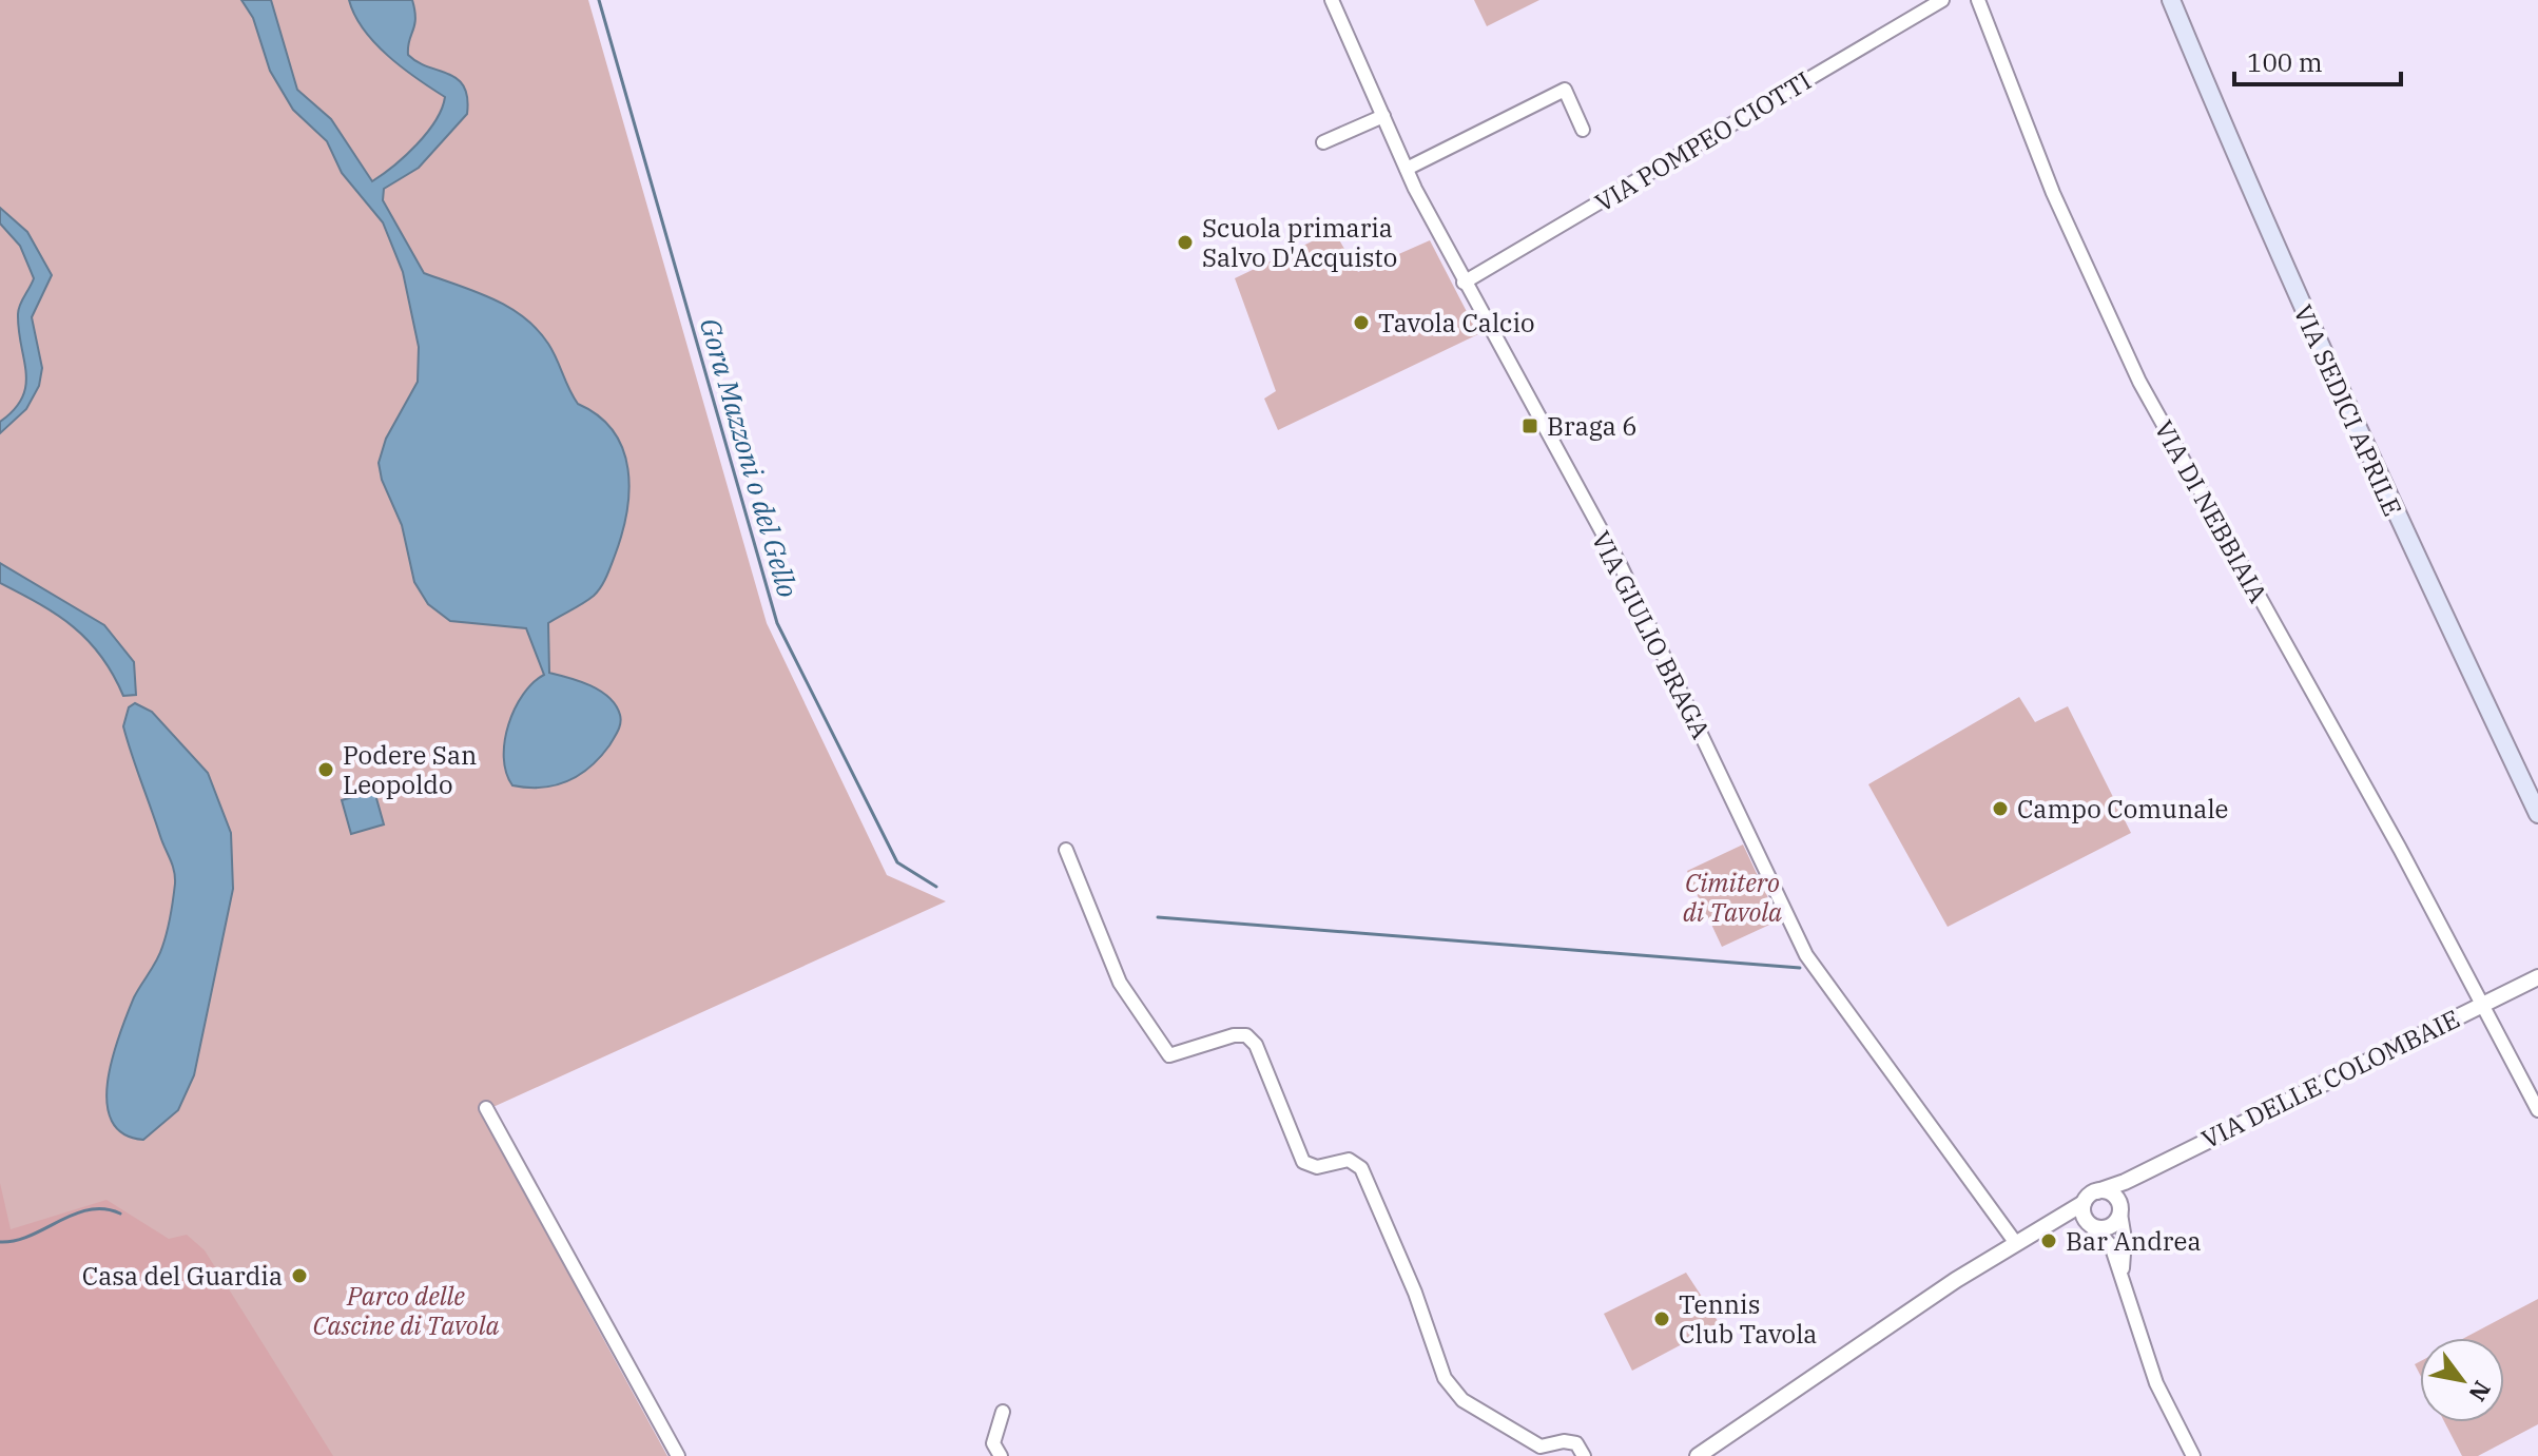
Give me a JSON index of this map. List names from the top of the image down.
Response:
{
  "streets": {
    "main road": ["VIA SEDICI APRILE"],
    "street": [
      "VIA POMPEO CIOTTI",
      "VIA DI NEBBIAIA",
      "VIA GIULIO BRAGA",
      "VIA DELLE COLOMBAIE"
    ]
  },
  "crossings": [
    ["VIA POMPEO CIOTTI", "VIA GIULIO BRAGA"],
    ["VIA DI NEBBIAIA", "VIA DELLE COLOMBAIE"]
  ],
  "water": ["Gora Mazzoni o del Gello"],
  "parks": ["Cimitero di Tavola", "Parco delle Cascine di Tavola"],
  "places": {
    "other": [
      "Scuola primaria Salvo D'Acquisto",
      "Tavola Calcio",
      "Podere San Leopoldo",
      "Campo Comunale",
      "Bar Andrea",
      "Casa del Guardia",
      "Tennis Club Tavola"
    ],
    "transit": ["Braga 6"]
  },
  "scale_bar": "100 m",
  "north": "bottom right"
}
